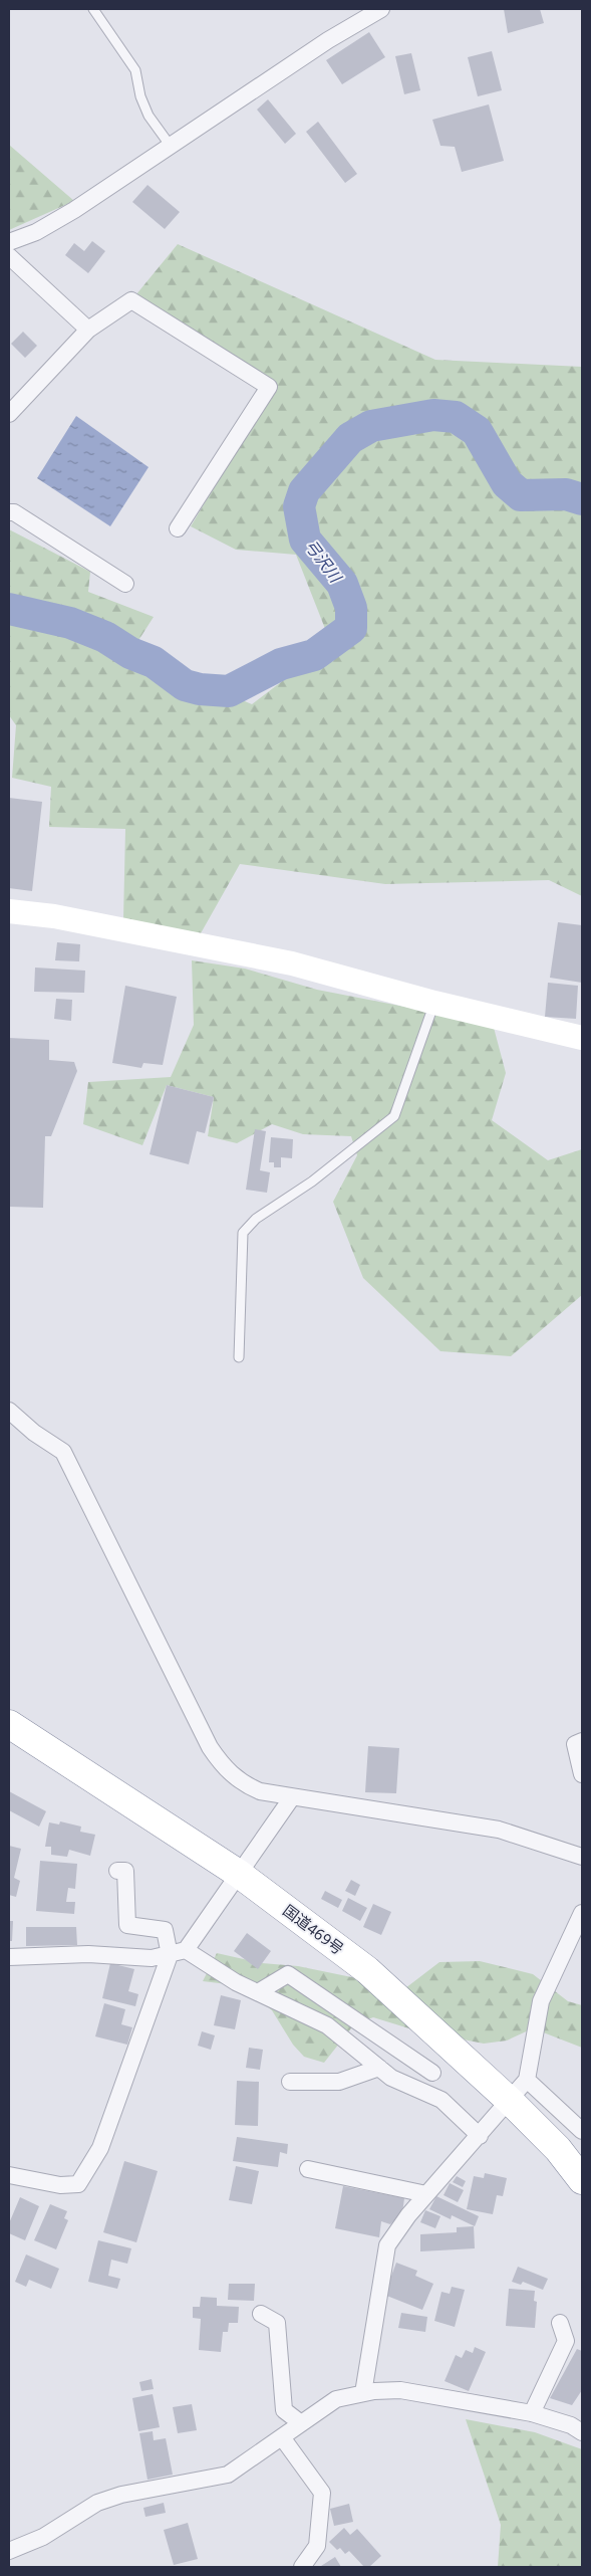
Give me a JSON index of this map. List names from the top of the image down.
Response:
{
  "streets": {
    "highway": ["国道469号"]
  },
  "water": ["弓沢川"]
}
